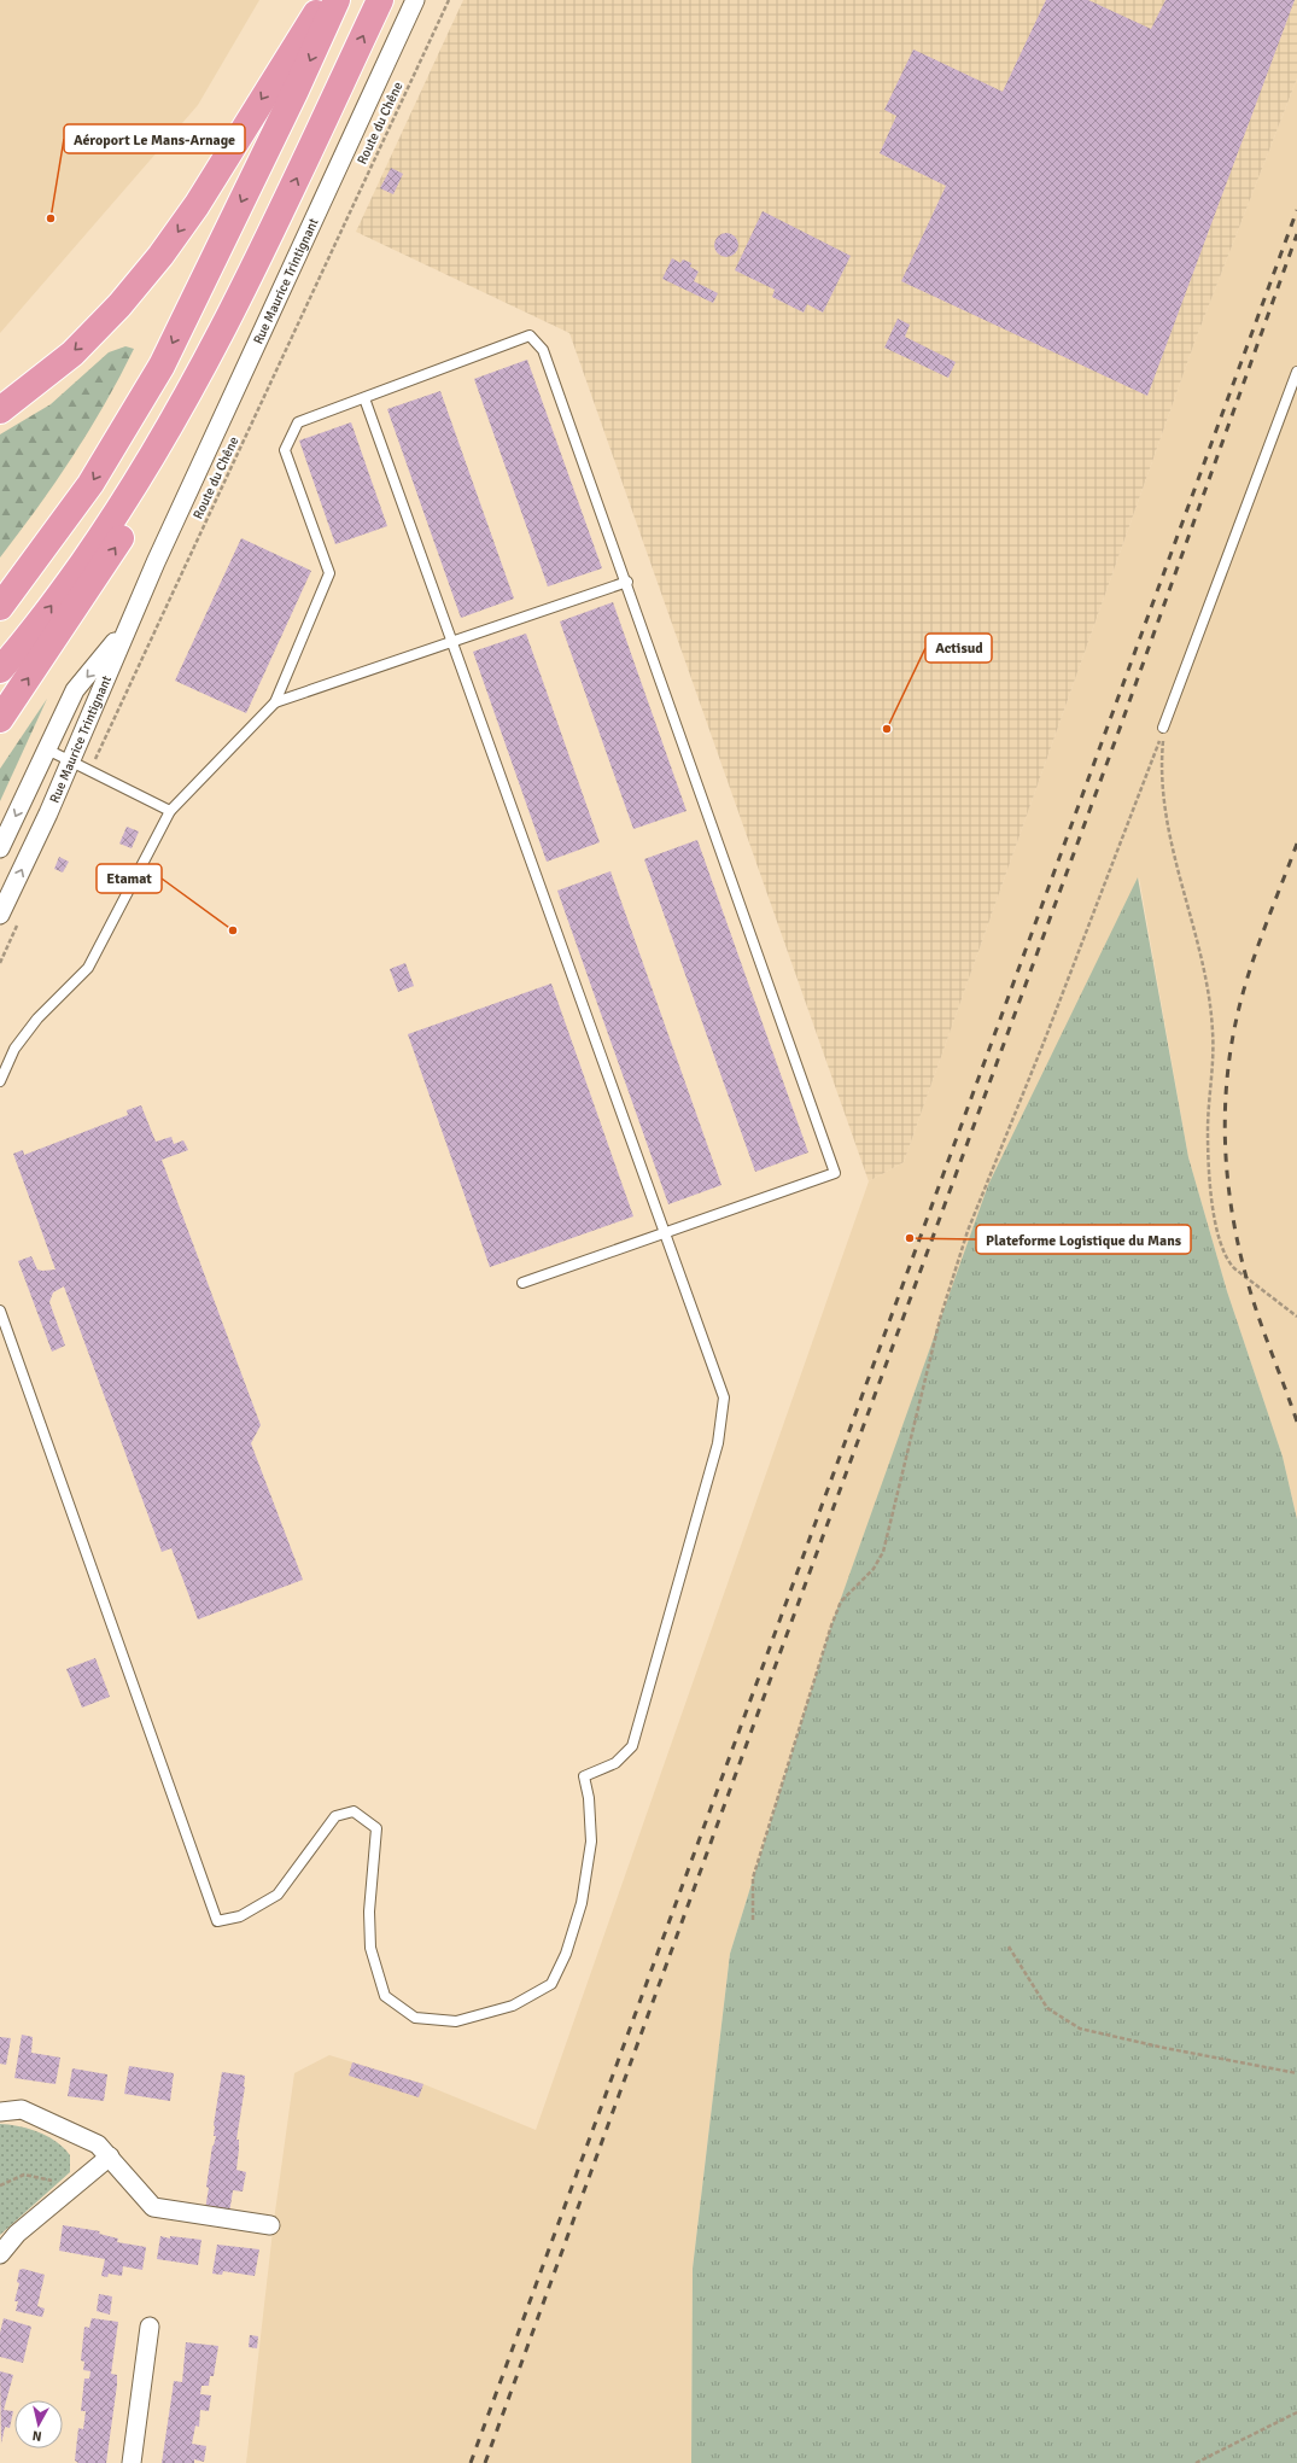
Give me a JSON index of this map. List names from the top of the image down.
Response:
{
  "streets": {
    "street": ["Rue Maurice Trintignant"],
    "path": ["Route du Chêne"]
  },
  "places": [
    "Aéroport Le Mans-Arnage",
    "Actisud",
    "Etamat",
    "Plateforme Logistique du Mans"
  ],
  "north": "bottom"
}
